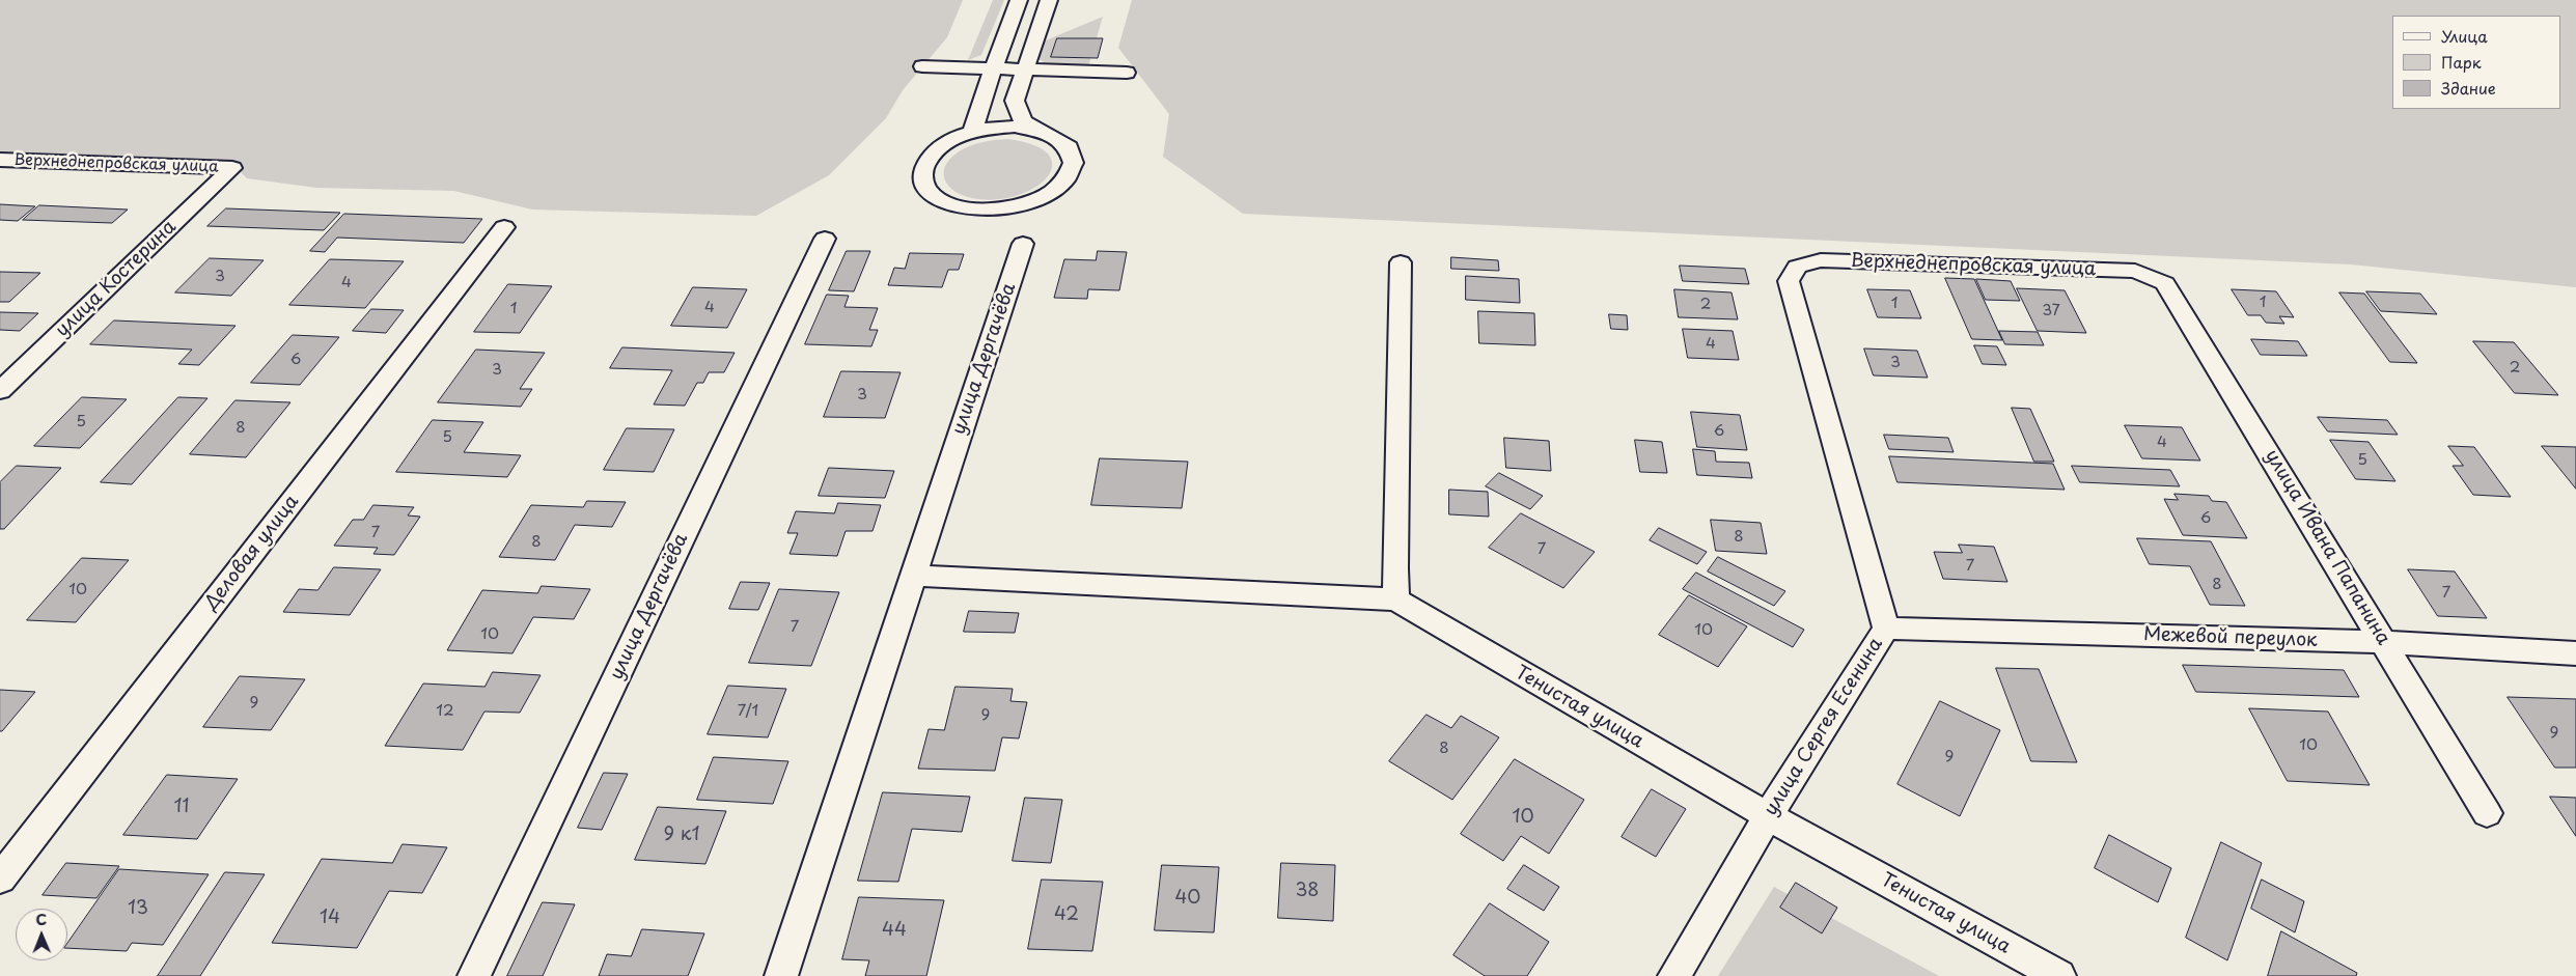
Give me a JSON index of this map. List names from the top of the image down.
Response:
{
  "streets": {
    "street": [
      "Верхнеднепровская улица",
      "улица Костерина",
      "улица Дергачёва",
      "улица Ивана Папанина",
      "Деловая улица",
      "Межевой переулок",
      "Тенистая улица",
      "улица Сергея Есенина"
    ]
  },
  "crossings": [
    ["Верхнеднепровская улица", "улица Костерина"],
    ["Верхнеднепровская улица", "улица Ивана Папанина"],
    ["Верхнеднепровская улица", "улица Сергея Есенина"],
    ["улица Ивана Папанина", "Межевой переулок"],
    ["Межевой переулок", "улица Сергея Есенина"],
    ["Тенистая улица", "улица Сергея Есенина"]
  ],
  "house_numbers": [
    "3",
    "4",
    "1",
    "1",
    "2",
    "4",
    "1",
    "37",
    "4",
    "6",
    "3",
    "2",
    "3",
    "3",
    "5",
    "8",
    "6",
    "5",
    "4",
    "5",
    "6",
    "7",
    "8",
    "8",
    "7",
    "7",
    "8",
    "10",
    "7",
    "7",
    "10",
    "10",
    "9",
    "12",
    "7/1",
    "9",
    "9",
    "10",
    "8",
    "9",
    "11",
    "10",
    "9 к1",
    "38",
    "40",
    "13",
    "42",
    "14",
    "44"
  ],
  "legend": ["Улица", "Парк", "Здание"],
  "north": "top"
}
